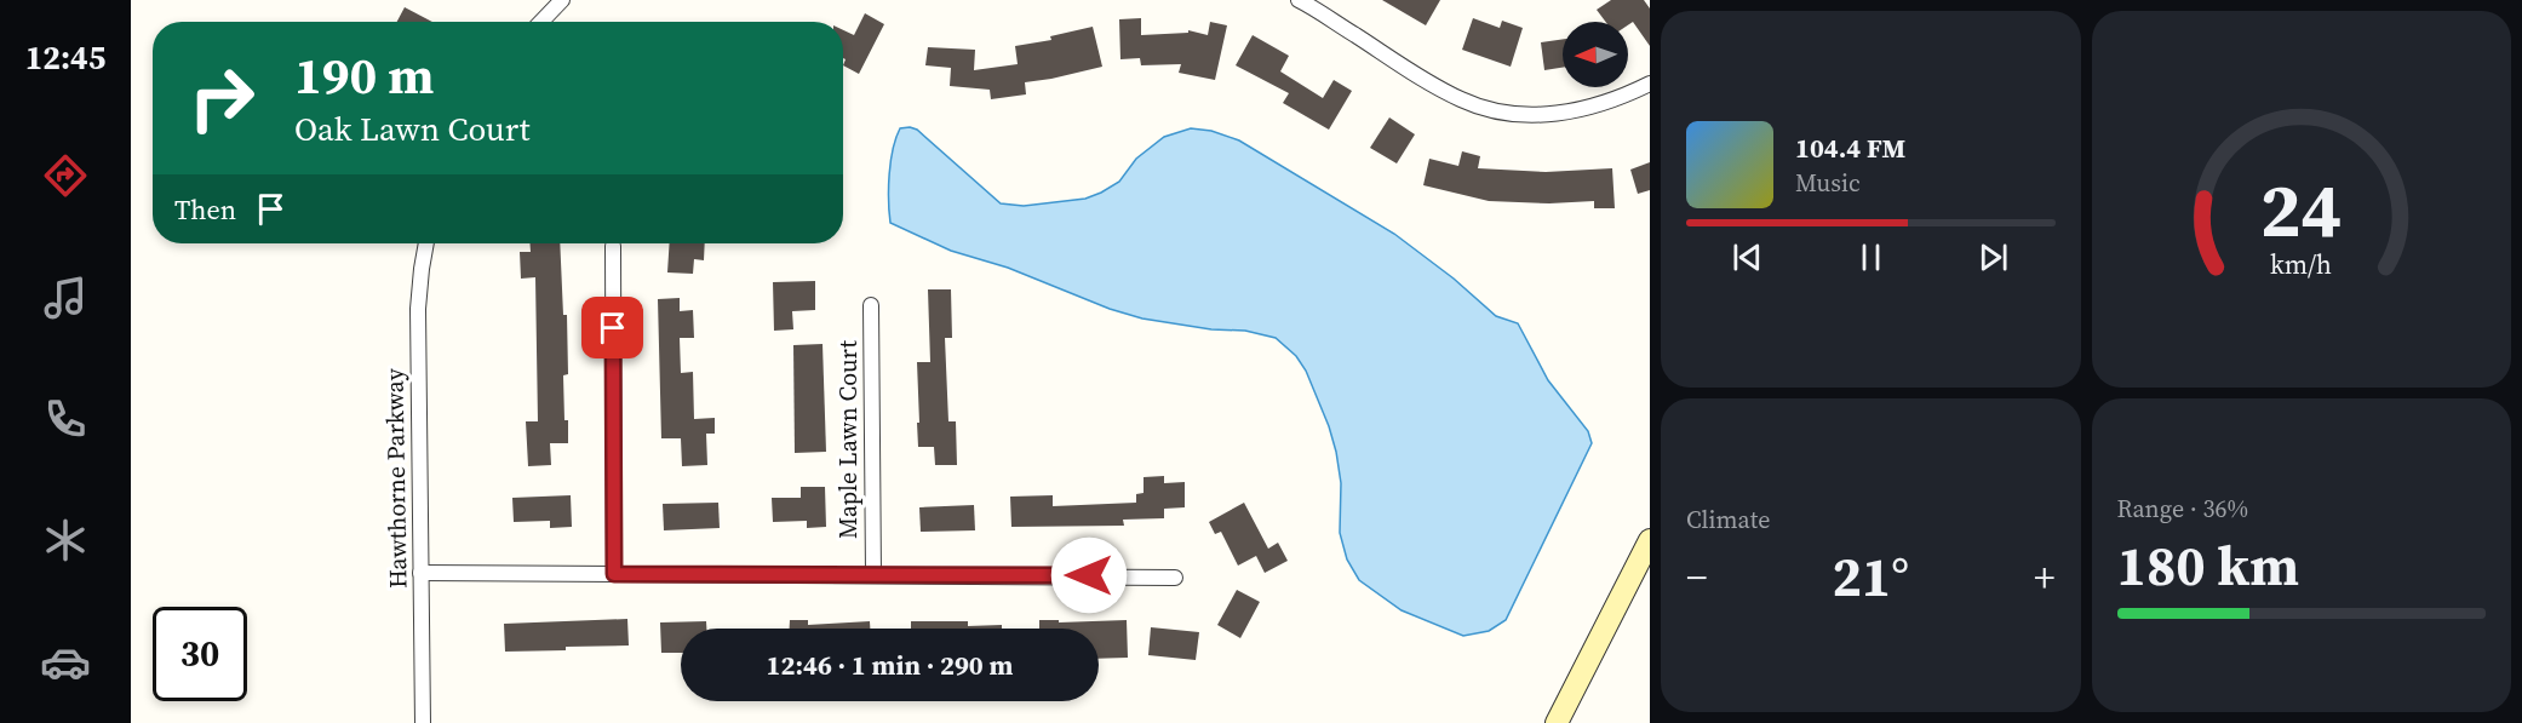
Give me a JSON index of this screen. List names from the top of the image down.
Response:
{
  "streets": {
    "street": ["Maple Lawn Court", "Hawthorne Parkway"]
  },
  "north": "left",
  "page": {
    "tabs": "12:45",
    "turn": ["190 m", "Oak Lawn Court"],
    "song": ["104.4 FM", "Music"],
    "then": "Then",
    "tile": [
      "Climate",
      ["Range · 36%", "180 km"]
    ],
    "heat": ["−", "21°", "+"],
    "limit": "30",
    "trip": "12:46 · 1 min · 290 m",
    "gauge": ["24", "km/h"]
  }
}
